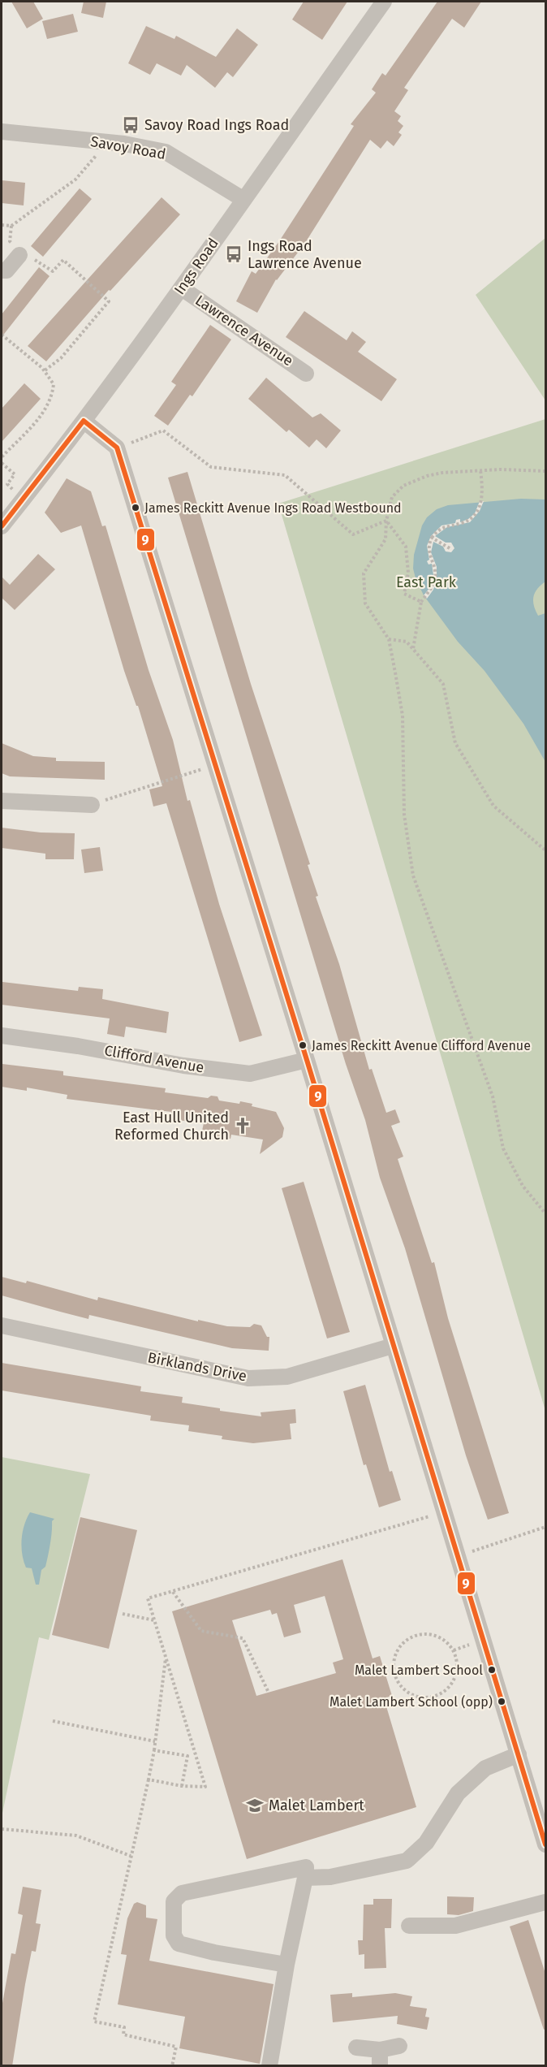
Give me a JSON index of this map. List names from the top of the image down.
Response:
{
  "streets": {
    "street": [
      "Savoy Road",
      "Ings Road",
      "Lawrence Avenue",
      "Clifford Avenue",
      "Birklands Drive"
    ]
  },
  "crossings": [
    ["Savoy Road", "Ings Road"],
    ["Ings Road", "Lawrence Avenue"]
  ],
  "parks": ["East Park"],
  "places": {
    "bus stop": ["Savoy Road Ings Road", "Ings Road Lawrence Avenue"],
    "other": [
      "James Reckitt Avenue Ings Road Westbound",
      "James Reckitt Avenue Clifford Avenue",
      "Malet Lambert School",
      "Malet Lambert School (opp)"
    ],
    "church": ["East Hull United Reformed Church"],
    "school or university": ["Malet Lambert"]
  },
  "lines": ["transit line 9"]
}
